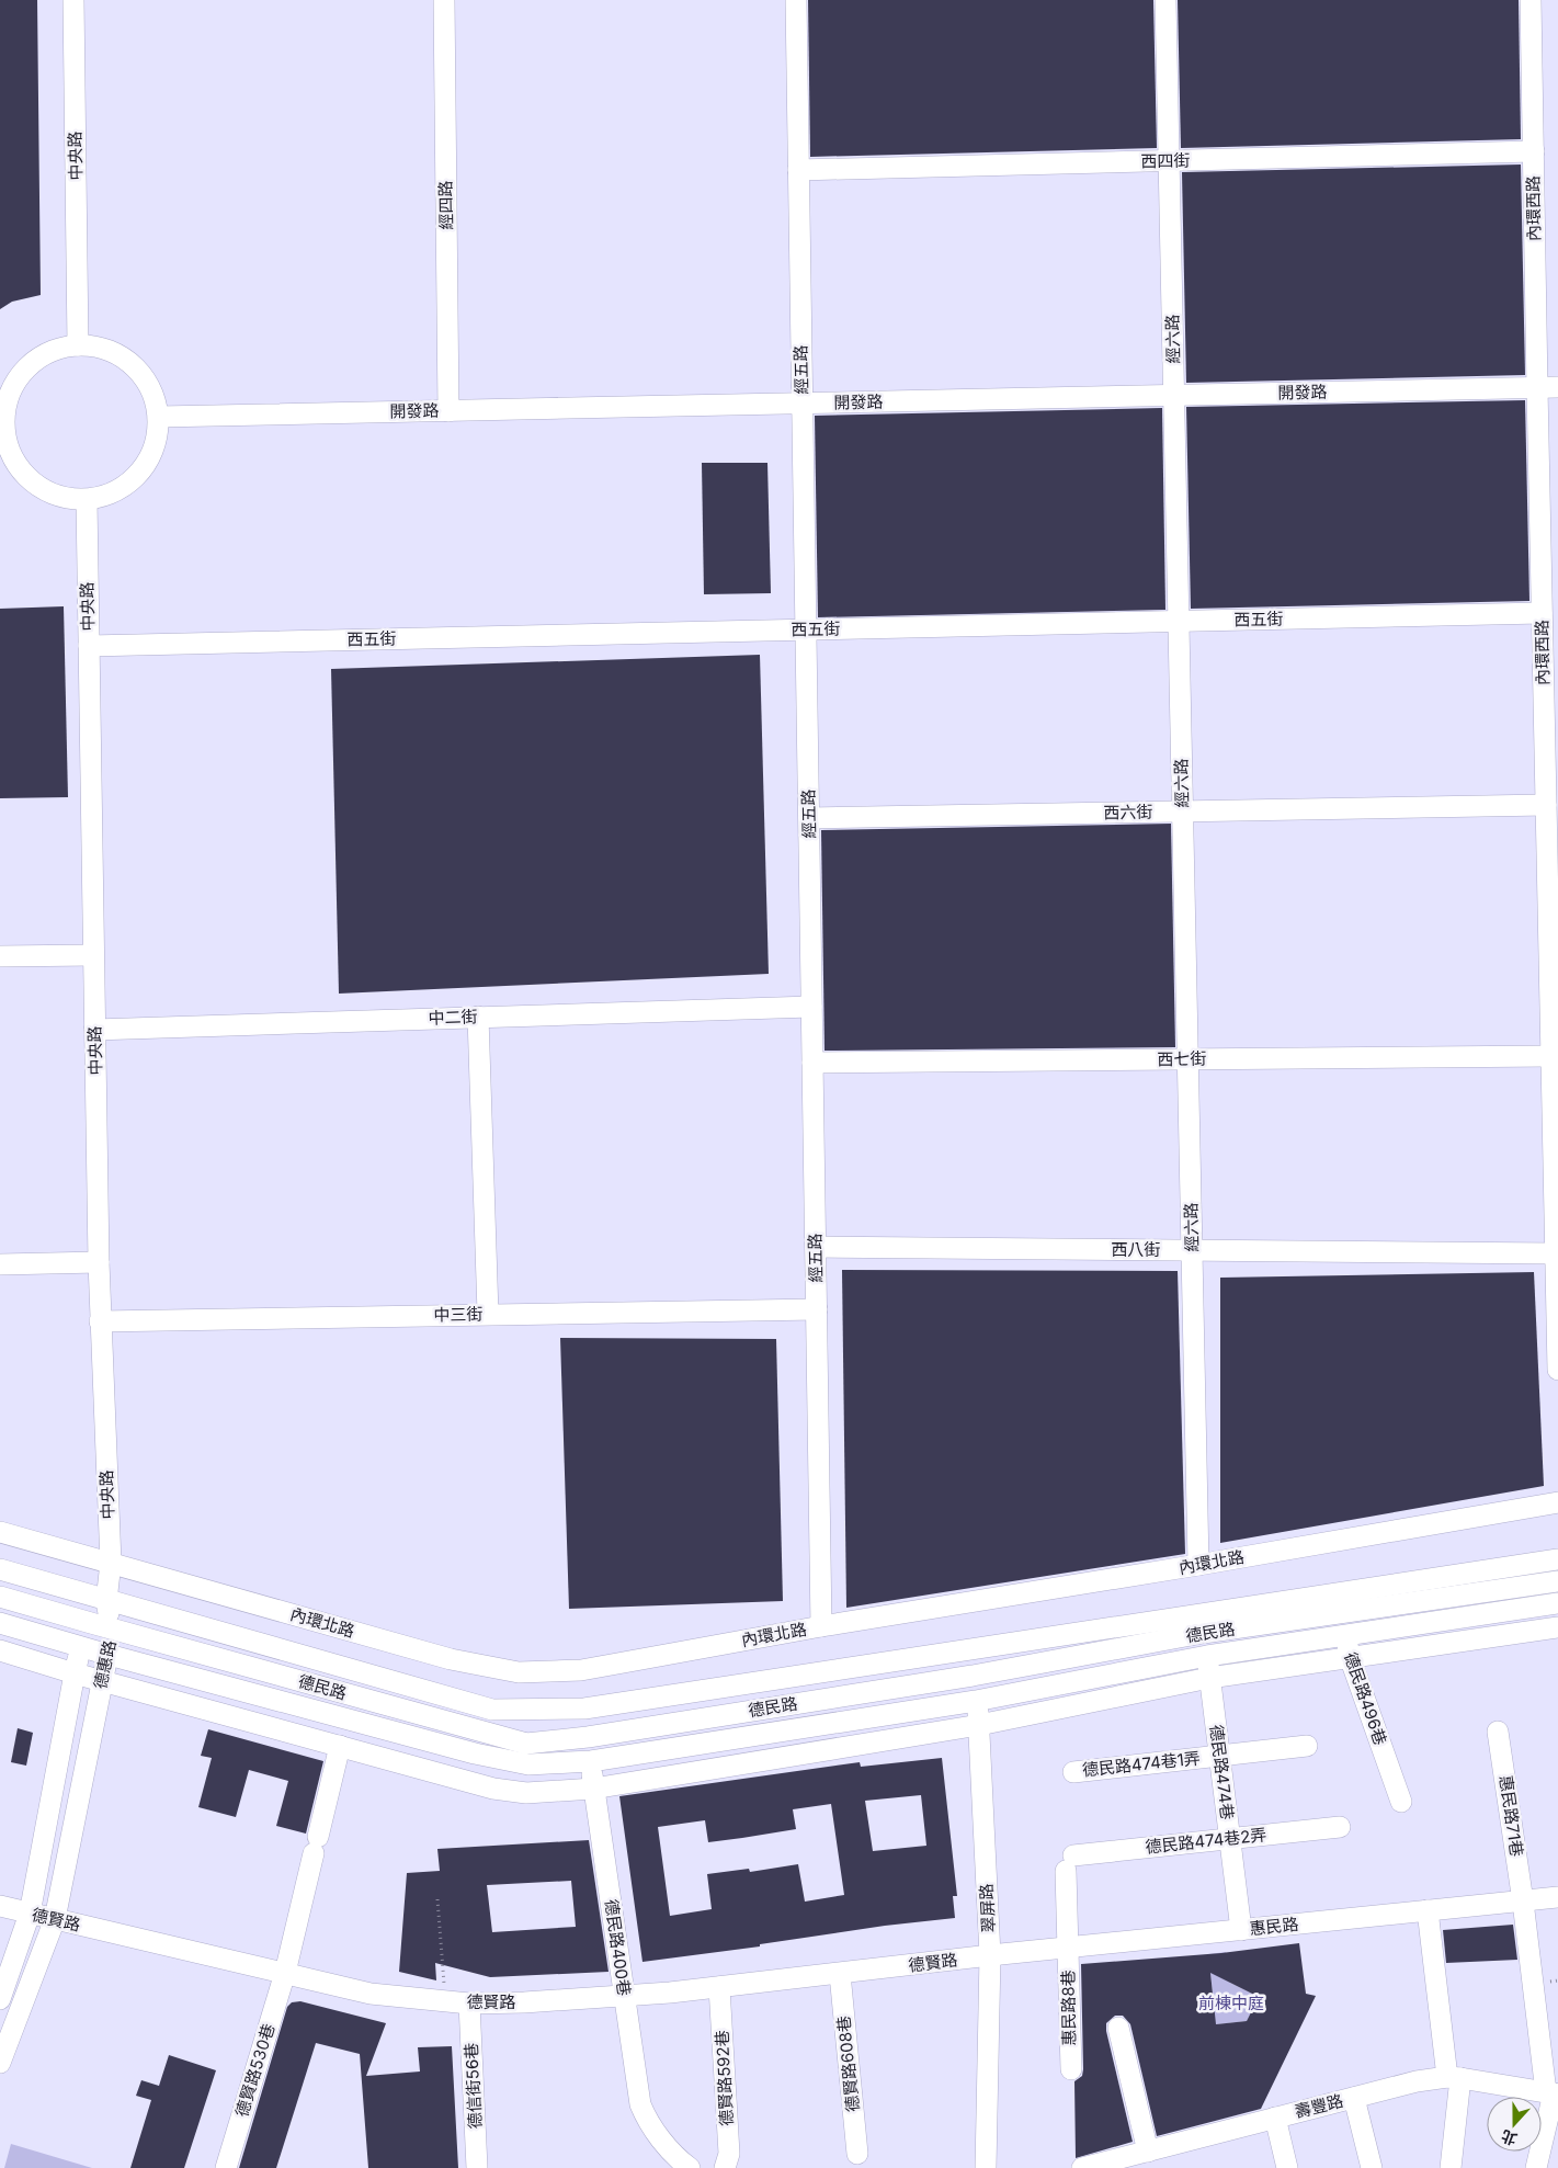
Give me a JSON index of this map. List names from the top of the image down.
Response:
{
  "streets": {
    "street": [
      "中央路",
      "西四街",
      "經四路",
      "內環西路",
      "經六路",
      "經五路",
      "開發路",
      "西五街",
      "西六街",
      "中二街",
      "西七街",
      "西八街",
      "中三街",
      "內環北路",
      "德民路",
      "德惠路",
      "德民路496巷",
      "德民路474巷1弄",
      "德民路474巷",
      "惠民路71巷",
      "德民路474巷2弄",
      "翠屏路",
      "德賢路",
      "惠民路",
      "德民路400巷",
      "惠民路8巷",
      "德賢路608巷",
      "德賢路530巷",
      "德賢路592巷",
      "德信街56巷",
      "壽豐路"
    ]
  },
  "crossings": [
    ["中央路", "開發路"],
    ["中央路", "西五街"],
    ["中央路", "中二街"],
    ["中央路", "中三街"],
    ["中央路", "內環北路"],
    ["中央路", "德民路"],
    ["中央路", "德惠路"],
    ["西四街", "內環西路"],
    ["西四街", "經六路"],
    ["西四街", "經五路"],
    ["經四路", "開發路"],
    ["內環西路", "開發路"],
    ["內環西路", "西五街"],
    ["內環西路", "西六街"],
    ["內環西路", "西七街"],
    ["內環西路", "西八街"],
    ["經六路", "開發路"],
    ["經六路", "西五街"],
    ["經六路", "西六街"],
    ["經六路", "西七街"],
    ["經六路", "西八街"],
    ["經六路", "內環北路"],
    ["經五路", "開發路"],
    ["經五路", "西五街"],
    ["經五路", "西六街"],
    ["經五路", "中二街"],
    ["經五路", "西七街"],
    ["經五路", "西八街"],
    ["經五路", "中三街"],
    ["經五路", "內環北路"],
    ["德民路", "德惠路"],
    ["德民路", "德民路496巷"],
    ["德民路", "德民路474巷"],
    ["德民路", "翠屏路"],
    ["德民路", "德民路400巷"],
    ["德惠路", "德賢路"],
    ["德民路474巷1弄", "德民路474巷"],
    ["德民路474巷", "德民路474巷2弄"],
    ["德民路474巷", "惠民路"],
    ["惠民路71巷", "惠民路"],
    ["惠民路71巷", "壽豐路"],
    ["德民路474巷2弄", "惠民路8巷"],
    ["翠屏路", "德賢路"],
    ["翠屏路", "惠民路"],
    ["德賢路", "惠民路"],
    ["德賢路", "德民路400巷"],
    ["德賢路", "德賢路608巷"],
    ["德賢路", "德賢路530巷"],
    ["德賢路", "德賢路592巷"],
    ["德賢路", "德信街56巷"],
    ["惠民路", "惠民路8巷"]
  ],
  "parks": ["前棟中庭"],
  "north": "bottom"
}
